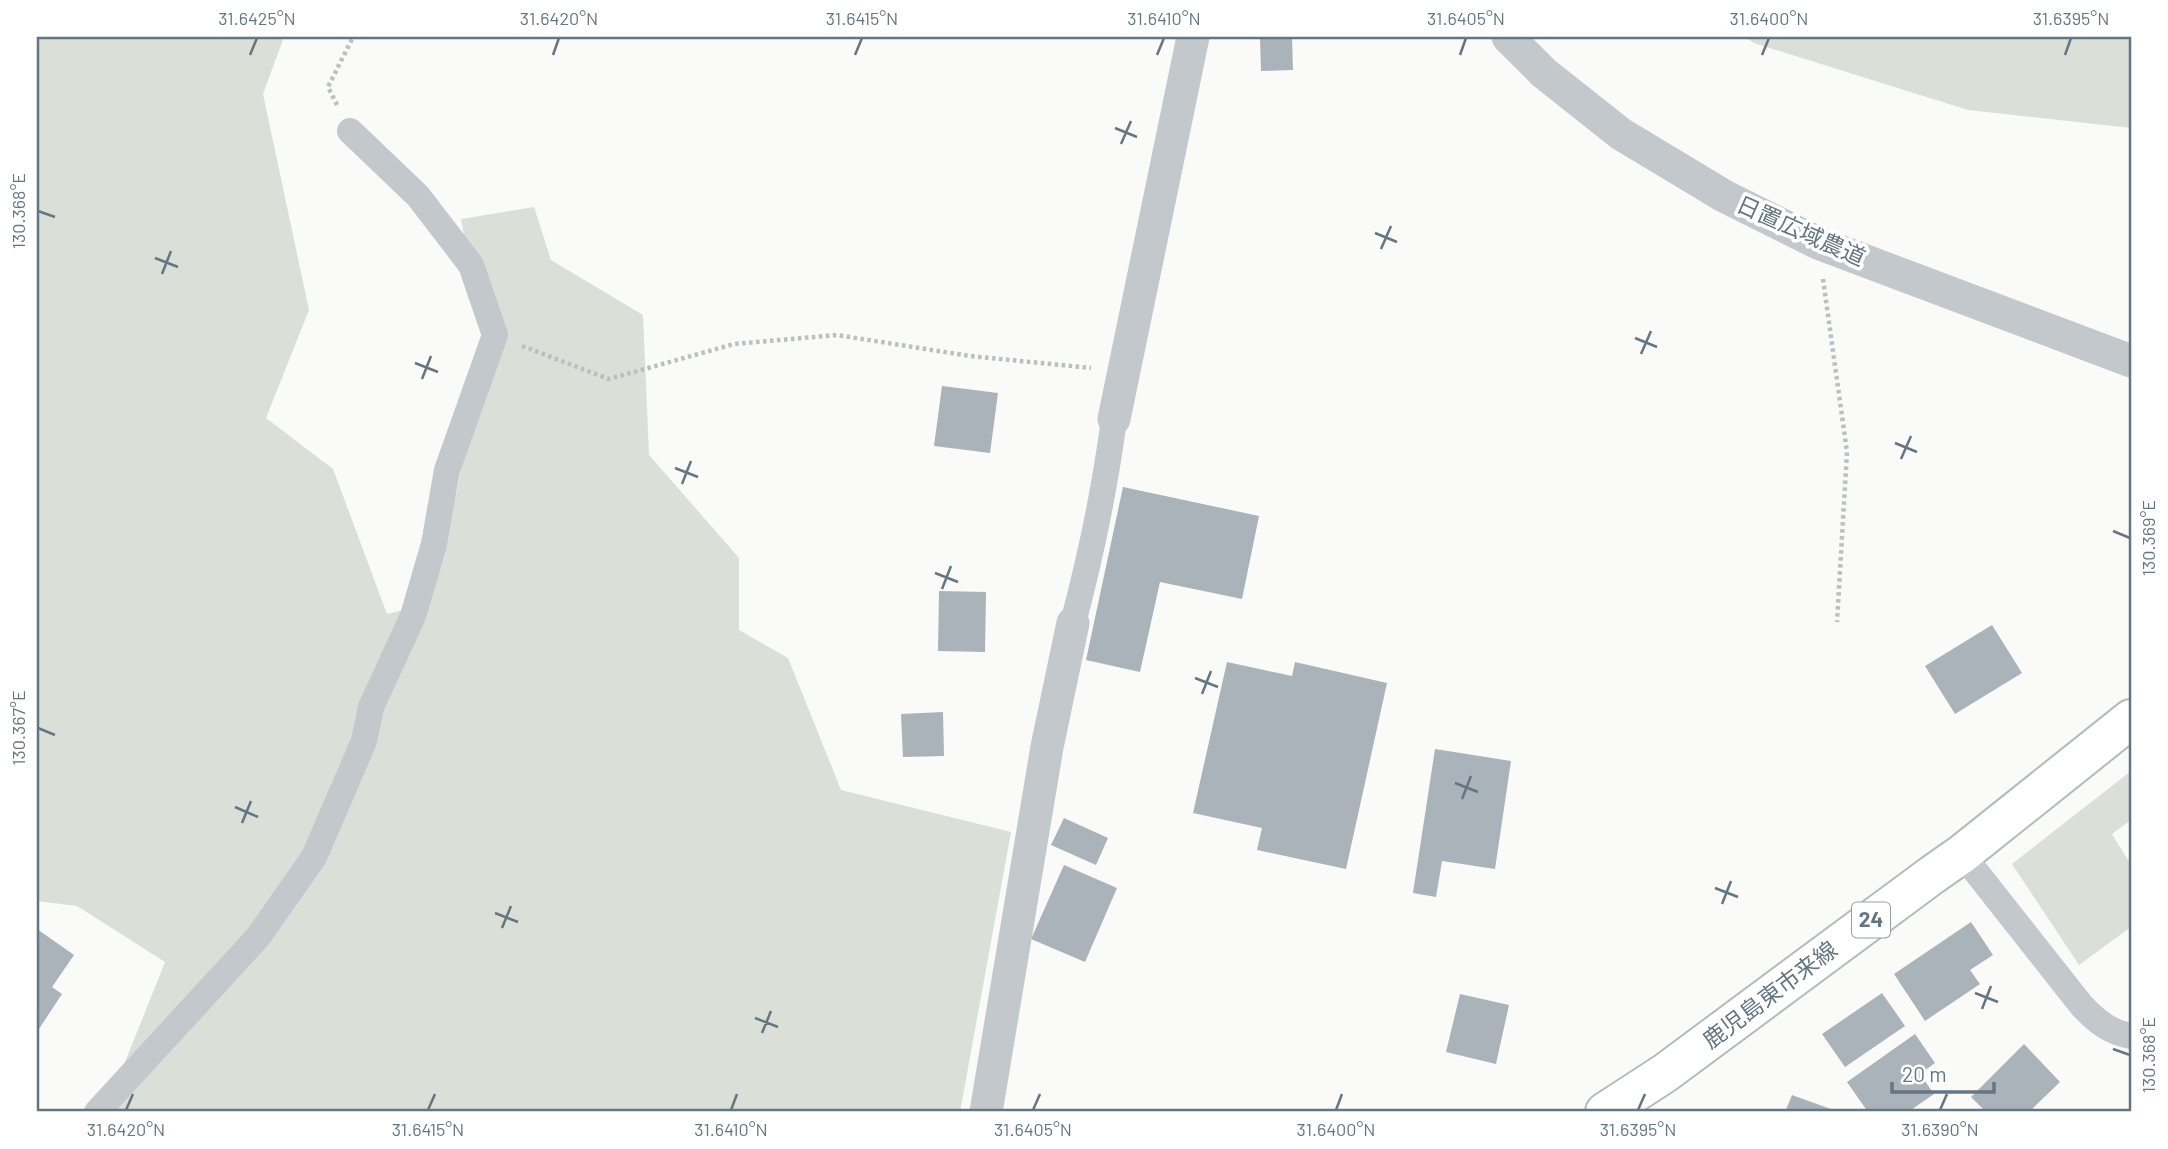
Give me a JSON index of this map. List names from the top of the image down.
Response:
{
  "streets": {
    "main road": ["24", "鹿児島東市来線"],
    "street": ["日置広域農道"]
  },
  "scale_bar": "20 m",
  "coordinates": [
    "31.6425°N",
    "31.6420°N",
    "31.6415°N",
    "31.6410°N",
    "31.6405°N",
    "31.6400°N",
    "31.6395°N",
    "130.368°E",
    "130.369°E",
    "130.367°E",
    "31.6390°N"
  ]
}
